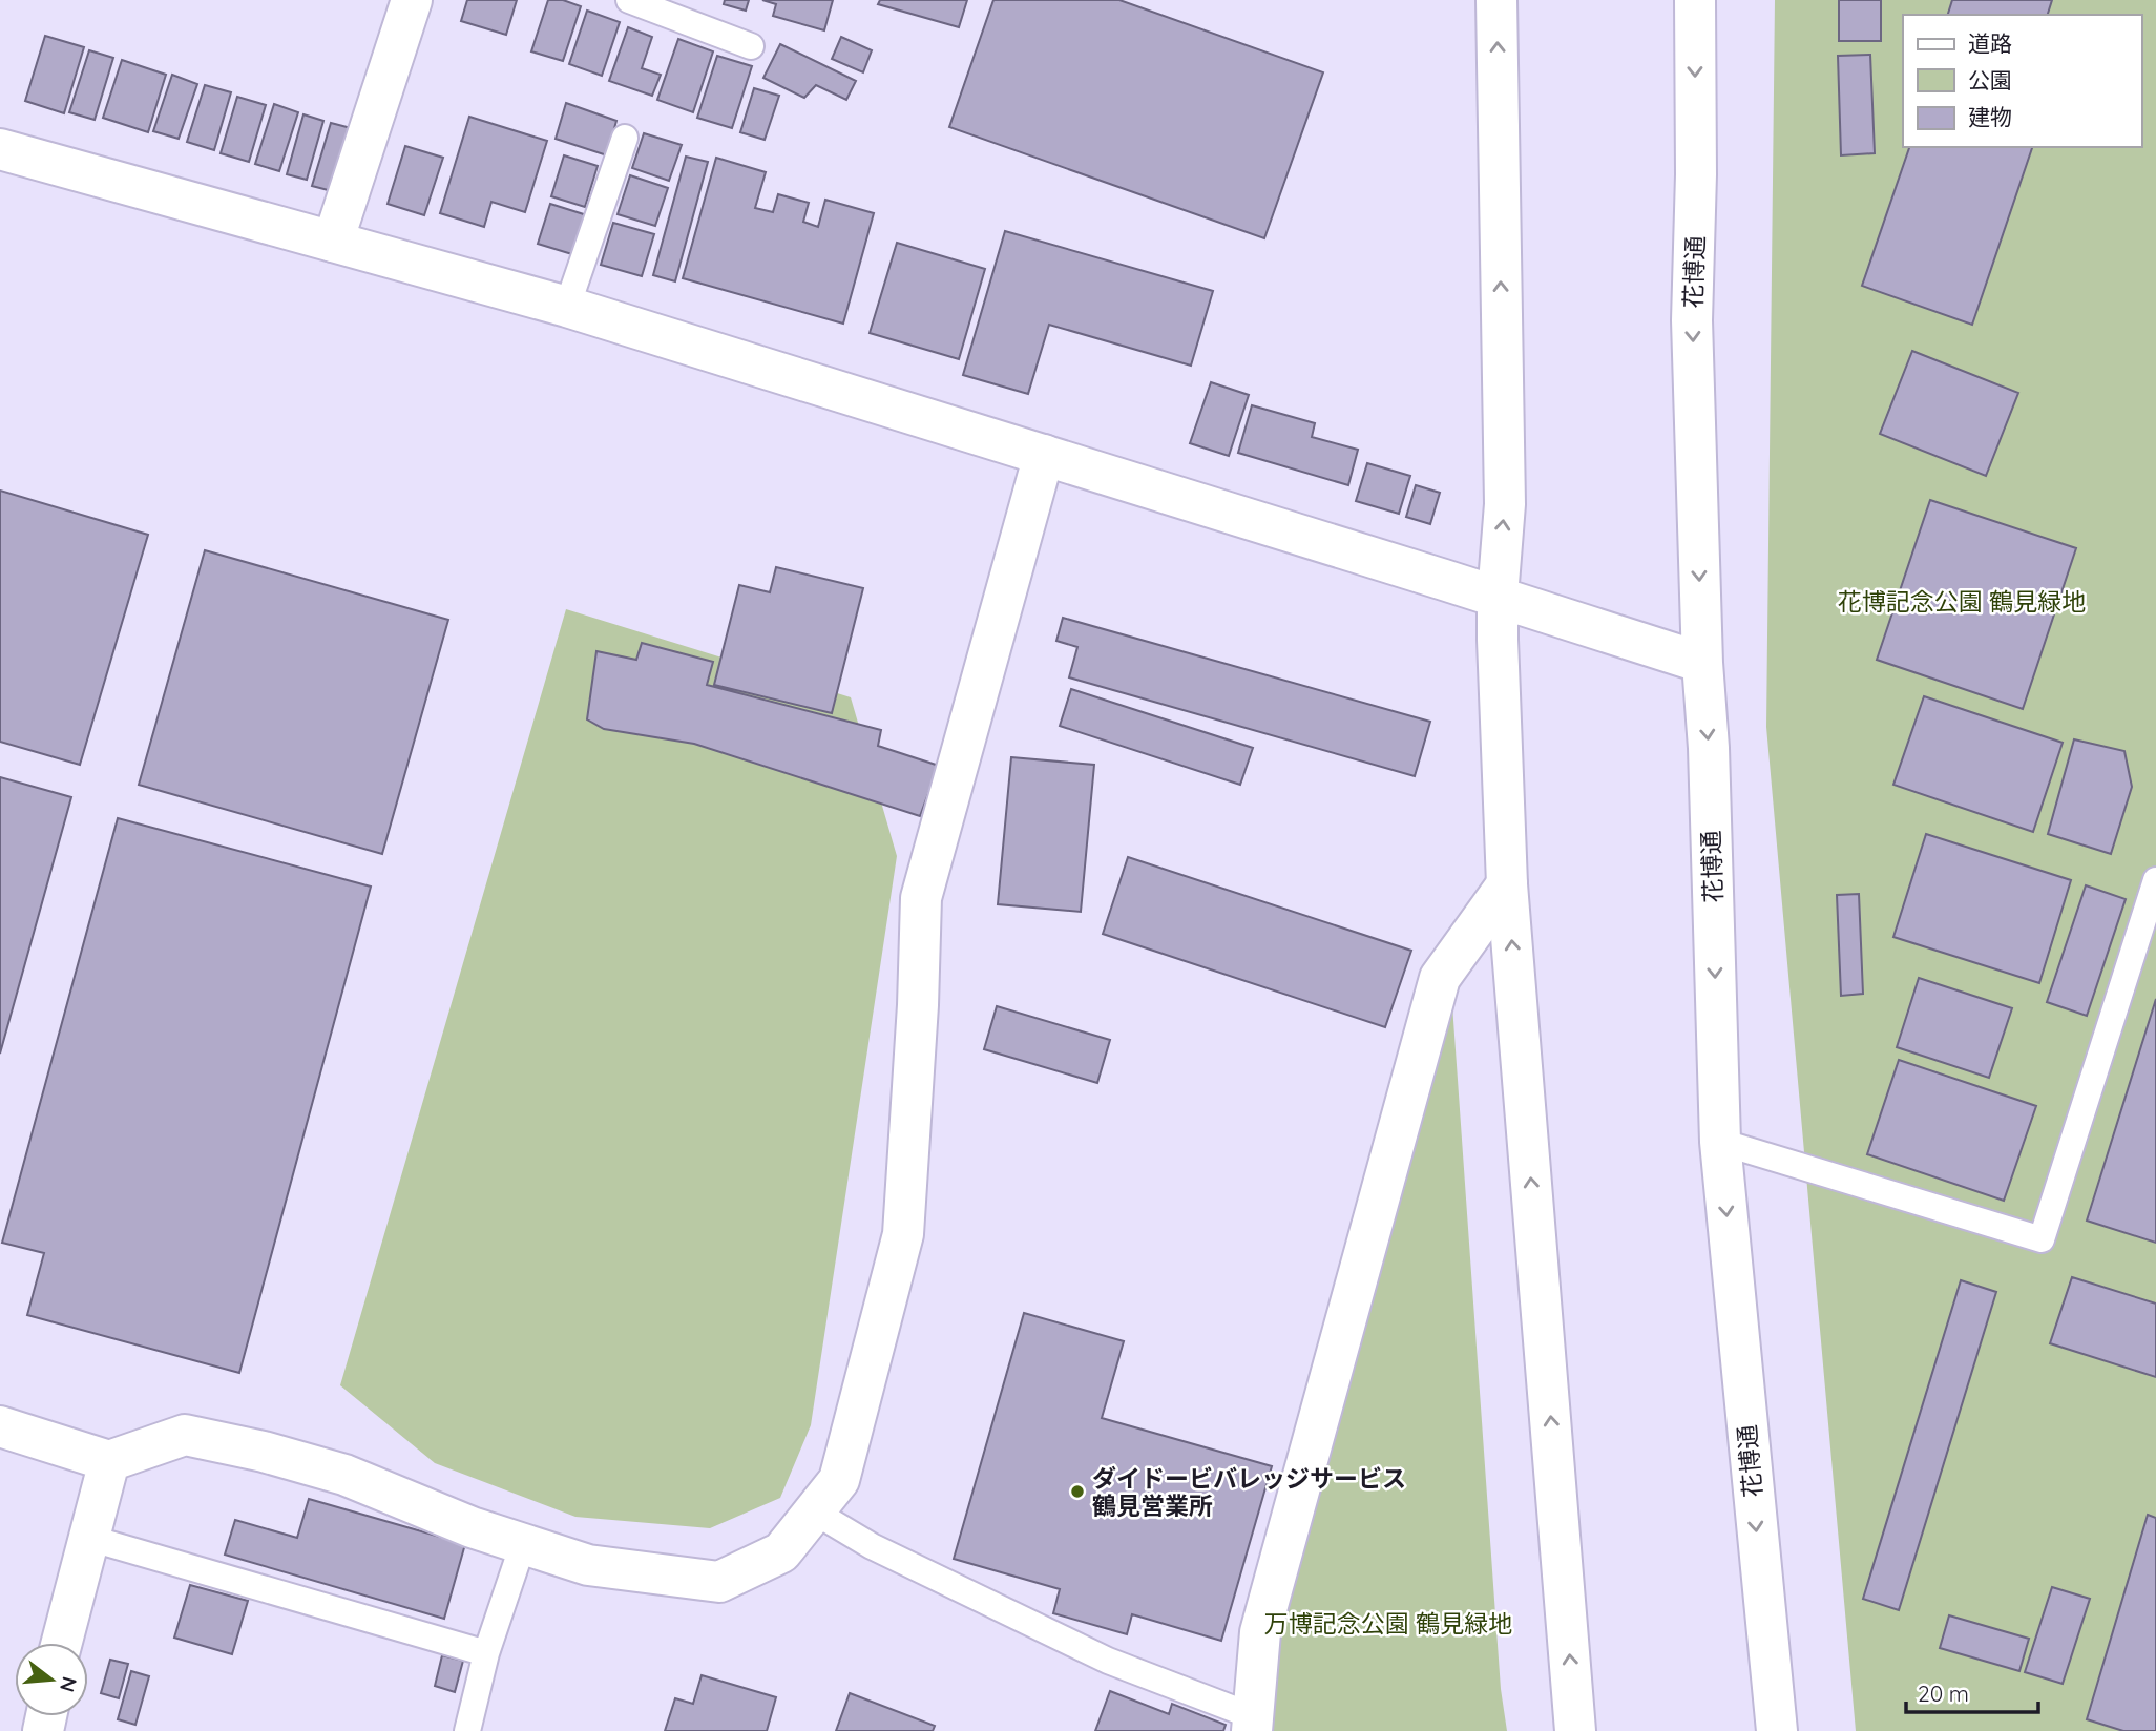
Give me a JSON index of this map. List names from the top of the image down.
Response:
{
  "streets": {
    "street": ["花博通"]
  },
  "parks": ["花博記念公園 鶴見緑地", "万博記念公園 鶴見緑地"],
  "places": ["ダイドービバレッジサービス 鶴見営業所"],
  "legend": ["道路", "公園", "建物"],
  "scale_bar": "20 m",
  "north": "right"
}
